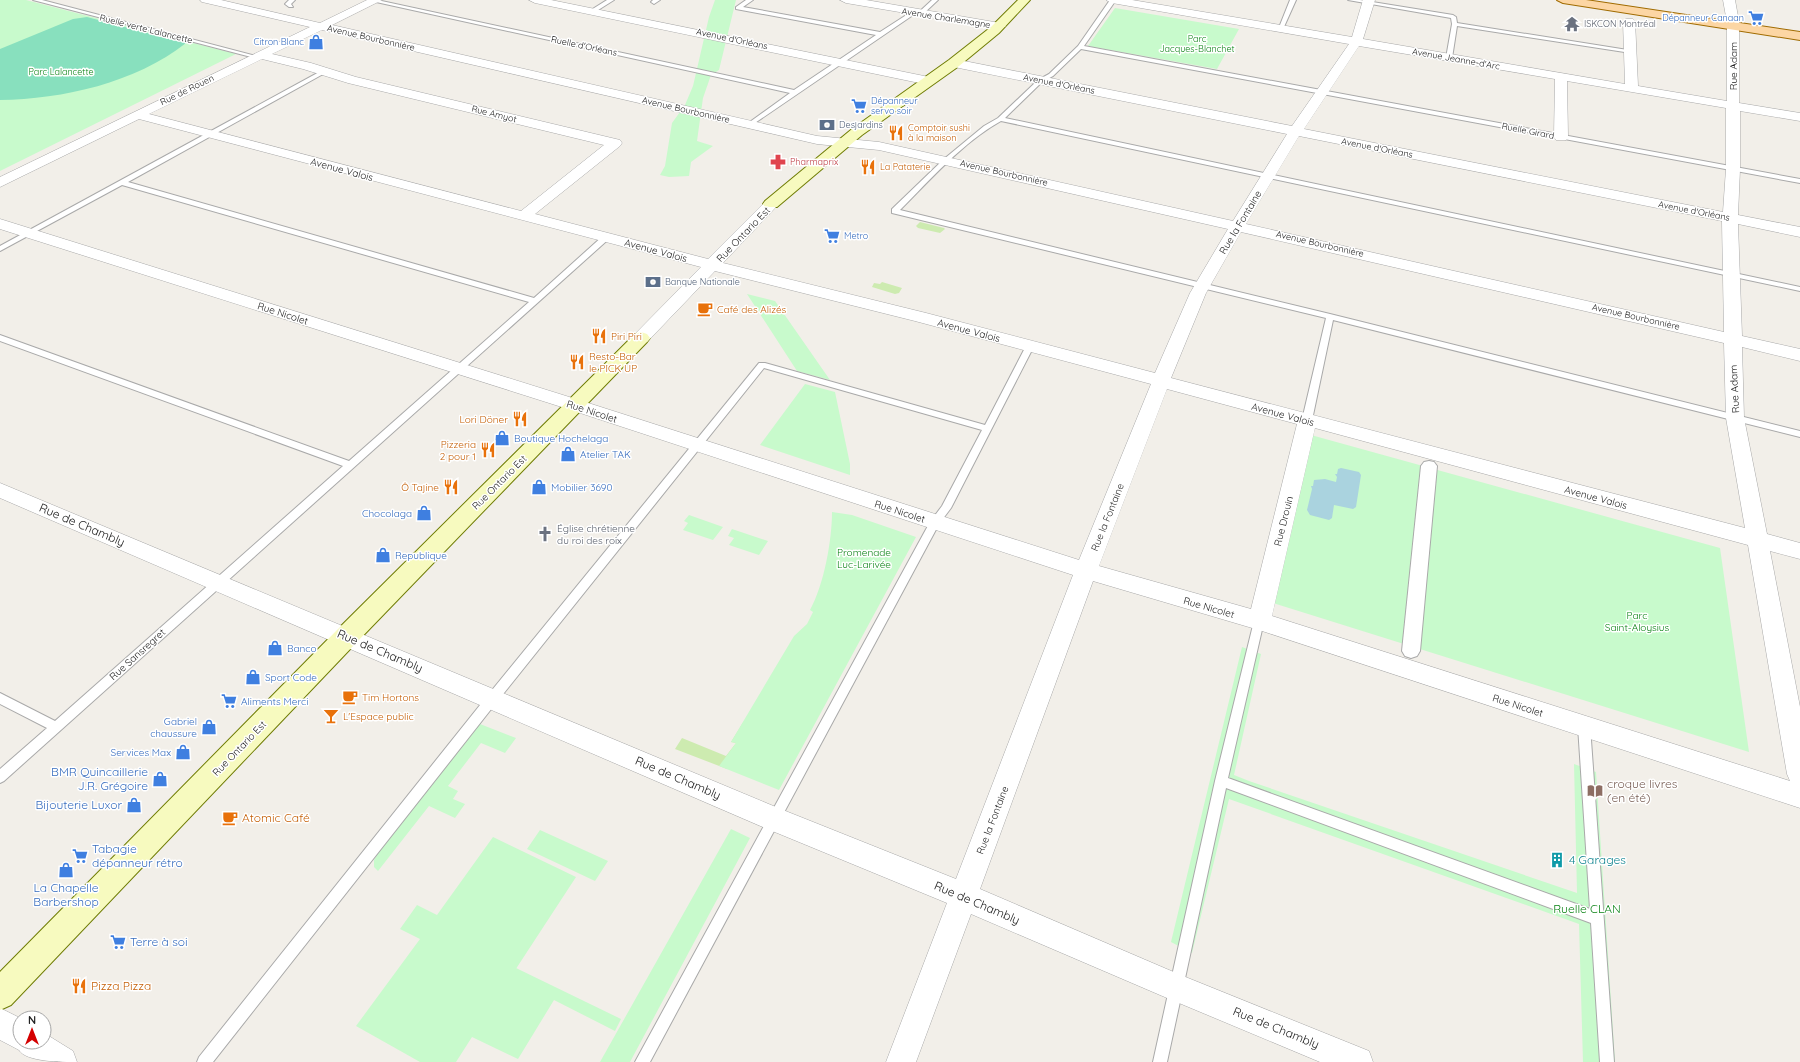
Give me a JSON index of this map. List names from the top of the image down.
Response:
{
  "streets": {
    "main road": ["Rue Ontario Est"],
    "street": [
      "Avenue Charlemagne",
      "Avenue Bourbonnière",
      "Avenue d'Orléans",
      "Avenue Jeanne-d'Arc",
      "Rue Adam",
      "Rue de Rouen",
      "Rue Amyot",
      "Avenue Valois",
      "Rue la Fontaine",
      "Rue Nicolet",
      "Rue Drouin",
      "Rue de Chambly"
    ],
    "lane": [
      "Ruelle verte Lalancette",
      "Ruelle d'Orléans",
      "Ruelle Girard",
      "Rue Sansregret"
    ]
  },
  "crossings": [
    ["Avenue Charlemagne", "Rue Ontario Est"],
    ["Ruelle verte Lalancette", "Rue de Rouen"],
    ["Ruelle verte Lalancette", "Rue Amyot"],
    ["Avenue Bourbonnière", "Rue Adam"],
    ["Avenue Bourbonnière", "Rue de Rouen"],
    ["Avenue Bourbonnière", "Rue la Fontaine"],
    ["Avenue Bourbonnière", "Rue Ontario Est"],
    ["Avenue d'Orléans", "Rue Adam"],
    ["Avenue d'Orléans", "Rue la Fontaine"],
    ["Avenue d'Orléans", "Rue Ontario Est"],
    ["Ruelle d'Orléans", "Rue de Rouen"],
    ["Avenue Jeanne-d'Arc", "Rue Adam"],
    ["Avenue Jeanne-d'Arc", "Rue la Fontaine"],
    ["Rue Adam", "Ruelle Girard"],
    ["Rue Adam", "Avenue Valois"],
    ["Rue de Rouen", "Rue Amyot"],
    ["Rue de Rouen", "Avenue Valois"],
    ["Rue Amyot", "Avenue Valois"],
    ["Ruelle Girard", "Rue la Fontaine"],
    ["Avenue Valois", "Rue la Fontaine"],
    ["Avenue Valois", "Rue Ontario Est"],
    ["Avenue Valois", "Rue Drouin"],
    ["Avenue Valois", "Rue Sansregret"],
    ["Rue la Fontaine", "Rue Nicolet"],
    ["Rue la Fontaine", "Rue de Chambly"],
    ["Rue Ontario Est", "Rue Nicolet"],
    ["Rue Ontario Est", "Rue de Chambly"],
    ["Rue Nicolet", "Rue Drouin"],
    ["Rue Nicolet", "Rue Sansregret"],
    ["Rue de Chambly", "Rue Sansregret"]
  ],
  "parks": [
    "Parc Jacques-Blanchet",
    "Parc Lalancette",
    "Promenade Luc-Larivée",
    "Parc Saint-Aloysius",
    "Ruelle CLAN"
  ],
  "places": {
    "supermarket": [
      "Dépanneur Canaan",
      "Dépanneur servo soir",
      "Metro",
      "Aliments Merci",
      "Tabagie dépanneur rétro",
      "Terre à soi"
    ],
    "temple": ["ISKCON Montréal"],
    "shop": [
      "Citron Blanc",
      "Boutique Hochelaga",
      "Atelier TAK",
      "Mobilier 3690",
      "Chocolaga",
      "Republique",
      "Banco",
      "Sport Code",
      "Gabriel chaussure",
      "Services Max",
      "BMR Quincaillerie J.R. Grégoire",
      "Bijouterie Luxor",
      "La Chapelle Barbershop"
    ],
    "bank": ["Desjardins", "Banque Nationale"],
    "restaurant": [
      "Comptoir sushi à la maison",
      "La Pataterie",
      "Piri Piri",
      "Resto-Bar le PICK UP",
      "Lori Döner",
      "Pizzeria 2 pour 1",
      "Ô Tajine",
      "Pizza Pizza"
    ],
    "pharmacy": ["Pharmaprix"],
    "cafe": ["Café des Alizés", "Tim Hortons", "Atomic Café"],
    "church": ["Église chrétienne du roi des roix"],
    "bar": ["L'Espace public"],
    "library": ["croque livres (en été)"],
    "building": ["4 Garages"]
  },
  "north": "top"
}
